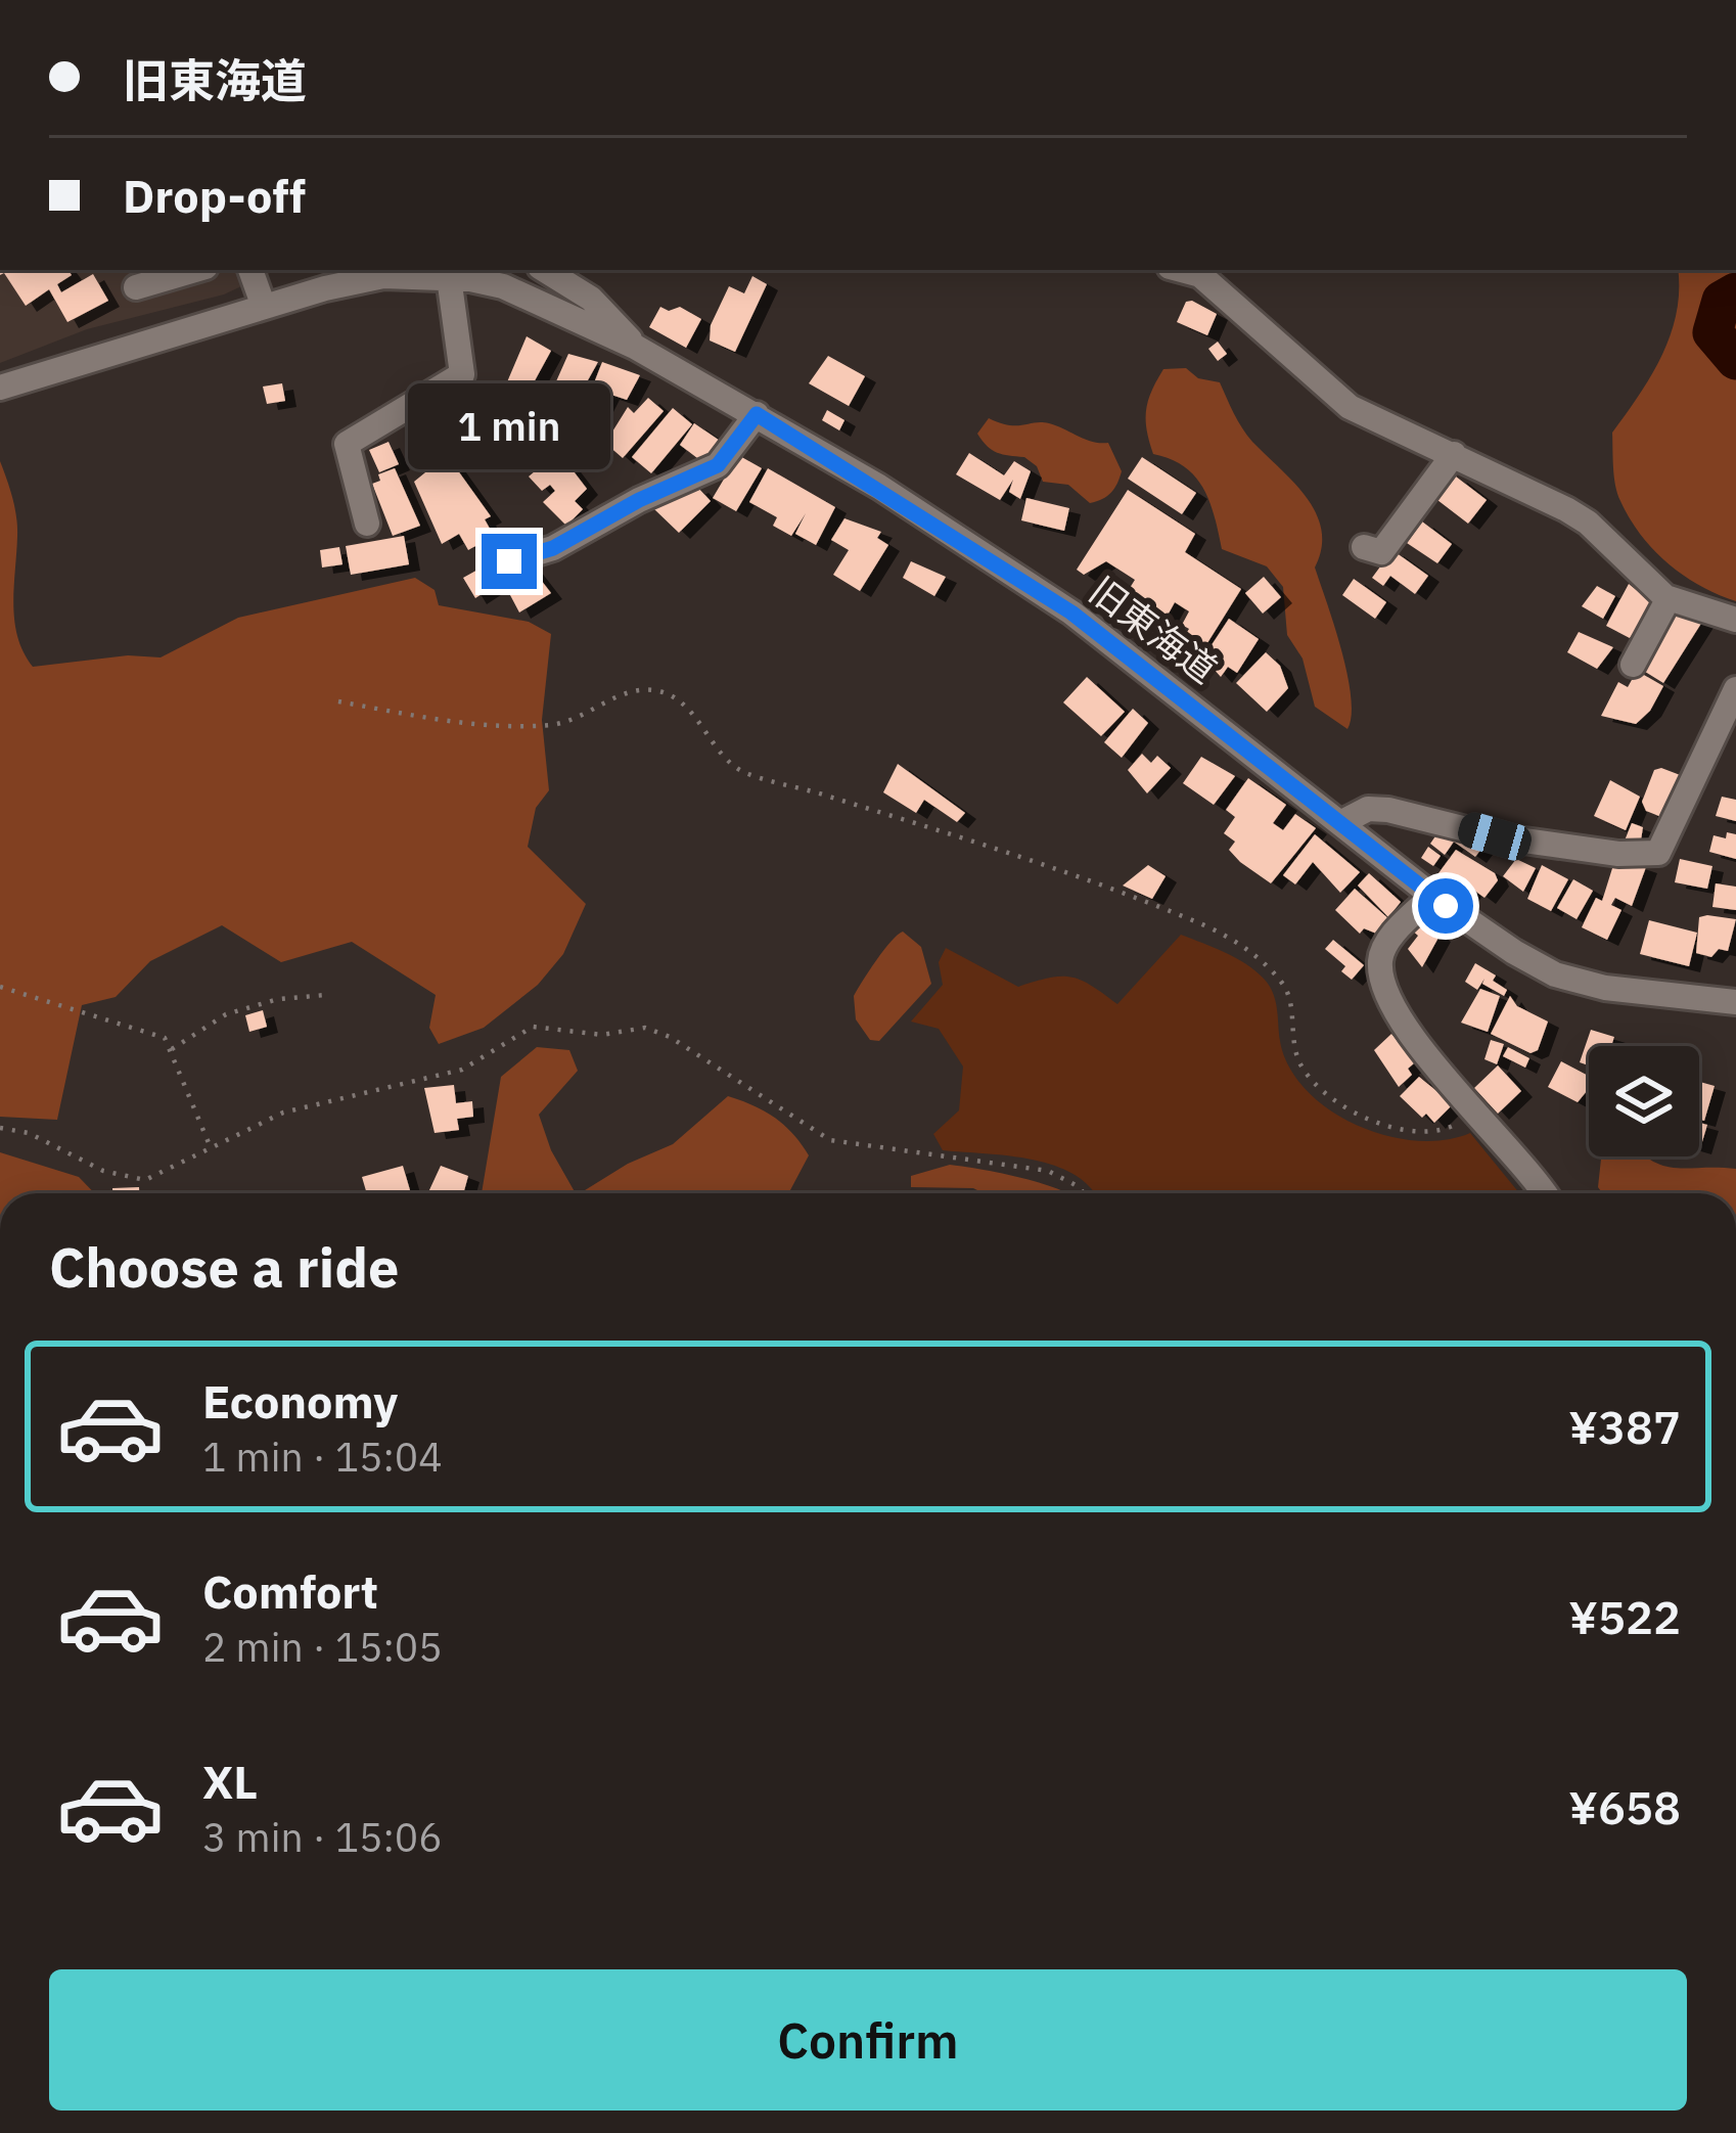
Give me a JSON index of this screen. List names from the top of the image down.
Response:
{
  "streets": {
    "street": ["旧東海道"]
  },
  "page": {
    "banner": ["旧東海道", "Drop-off"],
    "bubble": "1 min",
    "heading": "Choose a ride",
    "list": [
      {
        "name": "Economy",
        "note": "1 min · 15:04",
        "value": "¥387"
      },
      {
        "name": "Comfort",
        "note": "2 min · 15:05",
        "value": "¥522"
      },
      {
        "name": "XL",
        "note": "3 min · 15:06",
        "value": "¥658"
      }
    ],
    "buttons": "Confirm"
  }
}
